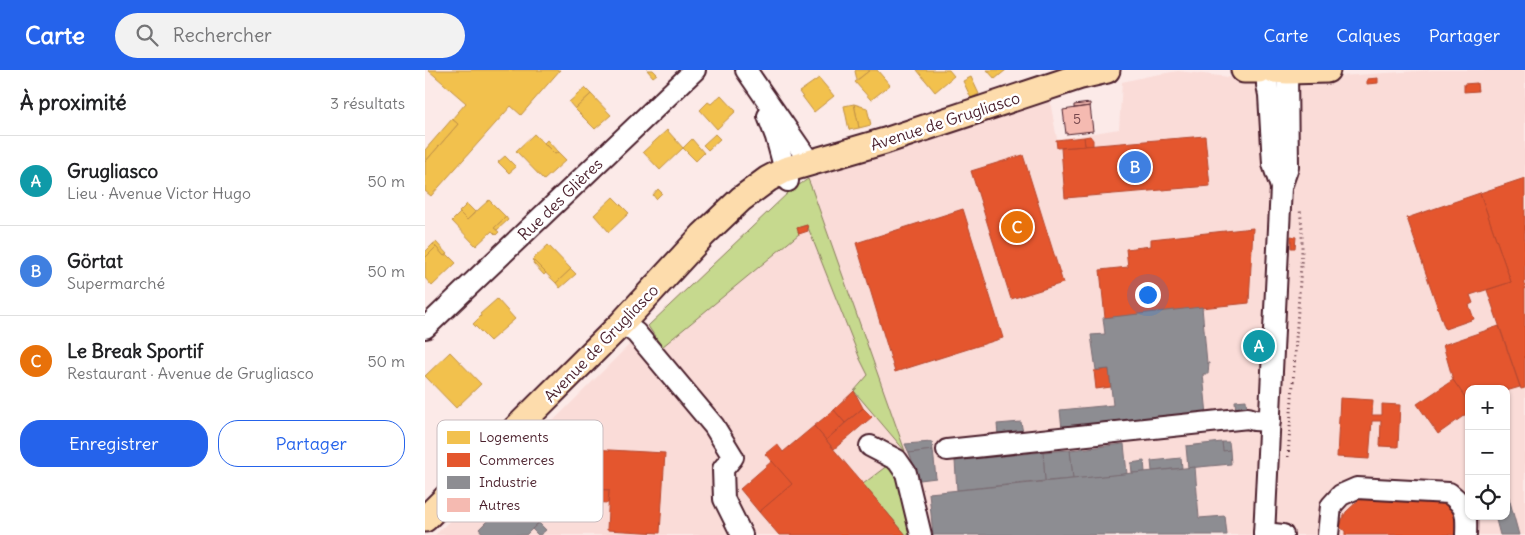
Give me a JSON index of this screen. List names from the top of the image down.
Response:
{
  "streets": {
    "main road": ["Avenue de Grugliasco"],
    "street": ["Rue des Glières"]
  },
  "house_numbers": ["5"],
  "legend": [
    "Logements",
    "Commerces",
    "Industrie",
    "Autres"
  ],
  "page": {
    "header": "Carte",
    "search": "Rechercher",
    "nav": ["Carte", "Calques", "Partager"],
    "heading": ["À proximité", "3 résultats"],
    "list": [
      {
        "mark": "A",
        "name": "Grugliasco",
        "note": "Lieu · Avenue Victor Hugo",
        "value": "50 m"
      },
      {
        "mark": "B",
        "name": "Görtat",
        "note": "Supermarché",
        "value": "50 m"
      },
      {
        "mark": "C",
        "name": "Le Break Sportif",
        "note": "Restaurant · Avenue de Grugliasco",
        "value": "50 m"
      }
    ],
    "pins": ["B", "C", "A"],
    "map_buttons": ["+", "−"],
    "buttons": ["Enregistrer", "Partager"]
  }
}
